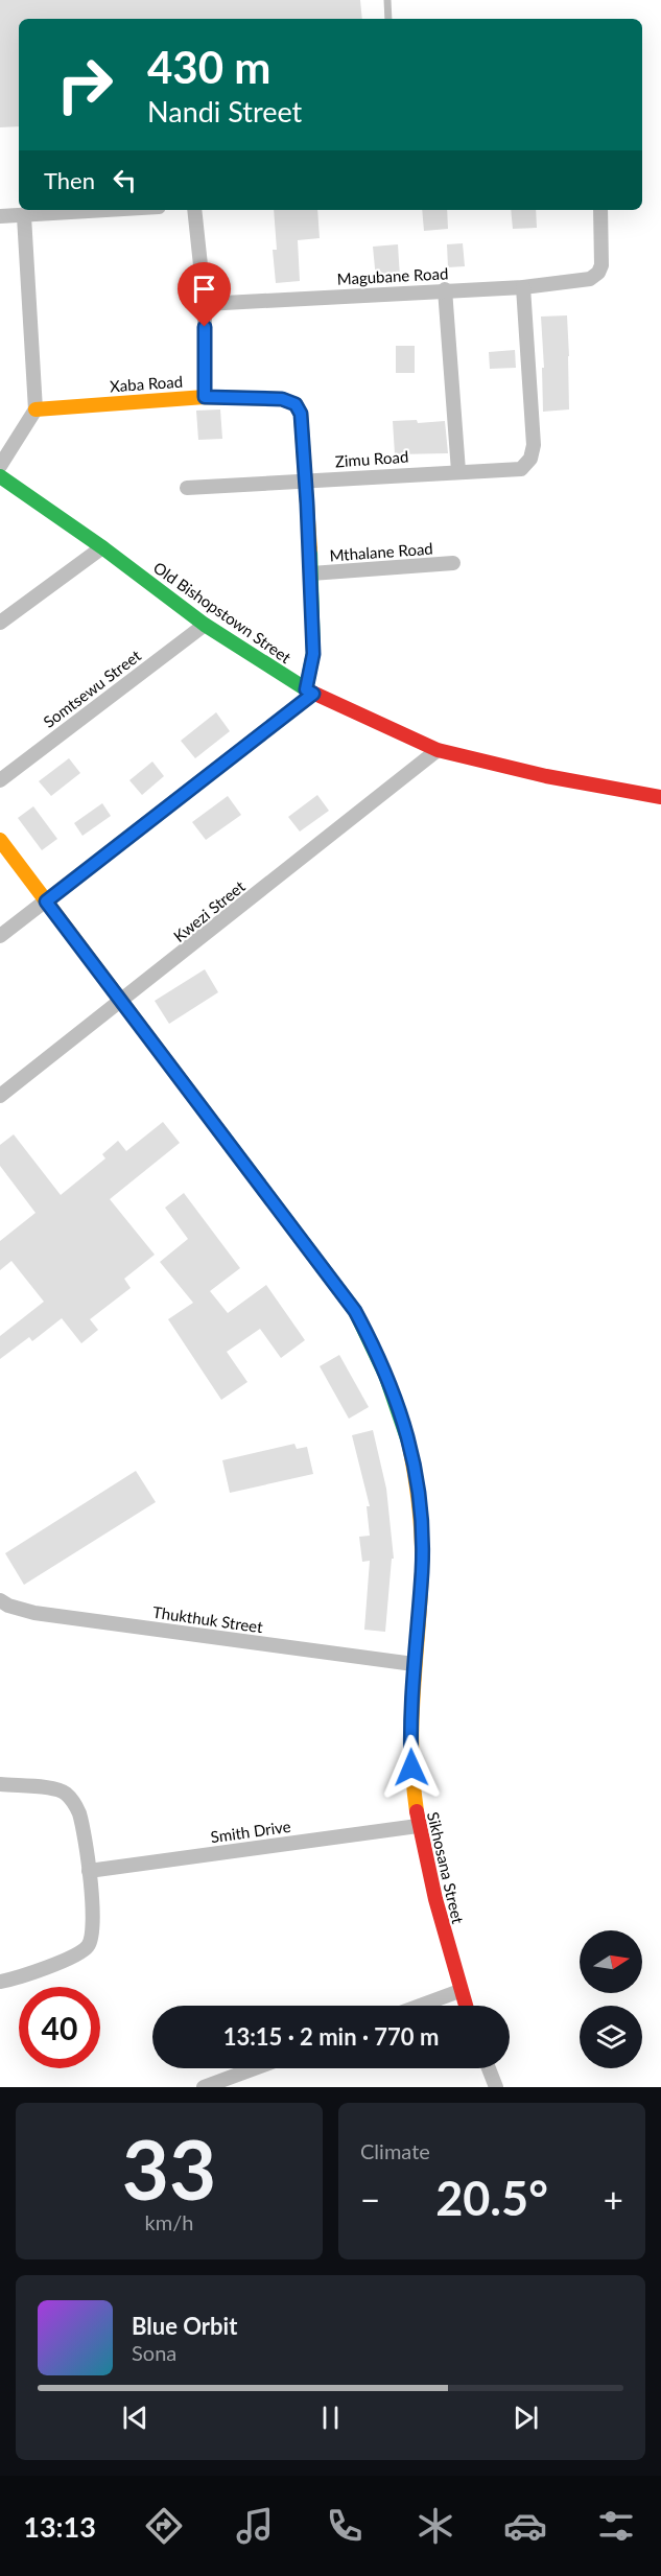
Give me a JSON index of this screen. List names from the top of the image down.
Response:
{
  "streets": {
    "street": [
      "Magubane Road",
      "Xaba Road",
      "Zimu Road",
      "Mthalane Road",
      "Old Bishopstown Street",
      "Somtsewu Street",
      "Kwezi Street",
      "Thukthuk Street",
      "Smith Drive",
      "Sikhosana Street"
    ]
  },
  "crossings": [
    ["Magubane Road", "Zimu Road"],
    ["Xaba Road", "Zimu Road"],
    ["Old Bishopstown Street", "Somtsewu Street"],
    ["Old Bishopstown Street", "Kwezi Street"],
    ["Kwezi Street", "Sikhosana Street"],
    ["Thukthuk Street", "Sikhosana Street"],
    ["Smith Drive", "Sikhosana Street"]
  ],
  "north": "right",
  "page": {
    "turn": ["430 m", "Nandi Street"],
    "then": "Then",
    "limit": "40",
    "trip": "13:15 · 2 min · 770 m",
    "tile": [
      ["33", "km/h"],
      "Climate"
    ],
    "heat": ["−", "20.5°", "+"],
    "song": ["Blue Orbit", "Sona"],
    "tabs": "13:13"
  }
}
